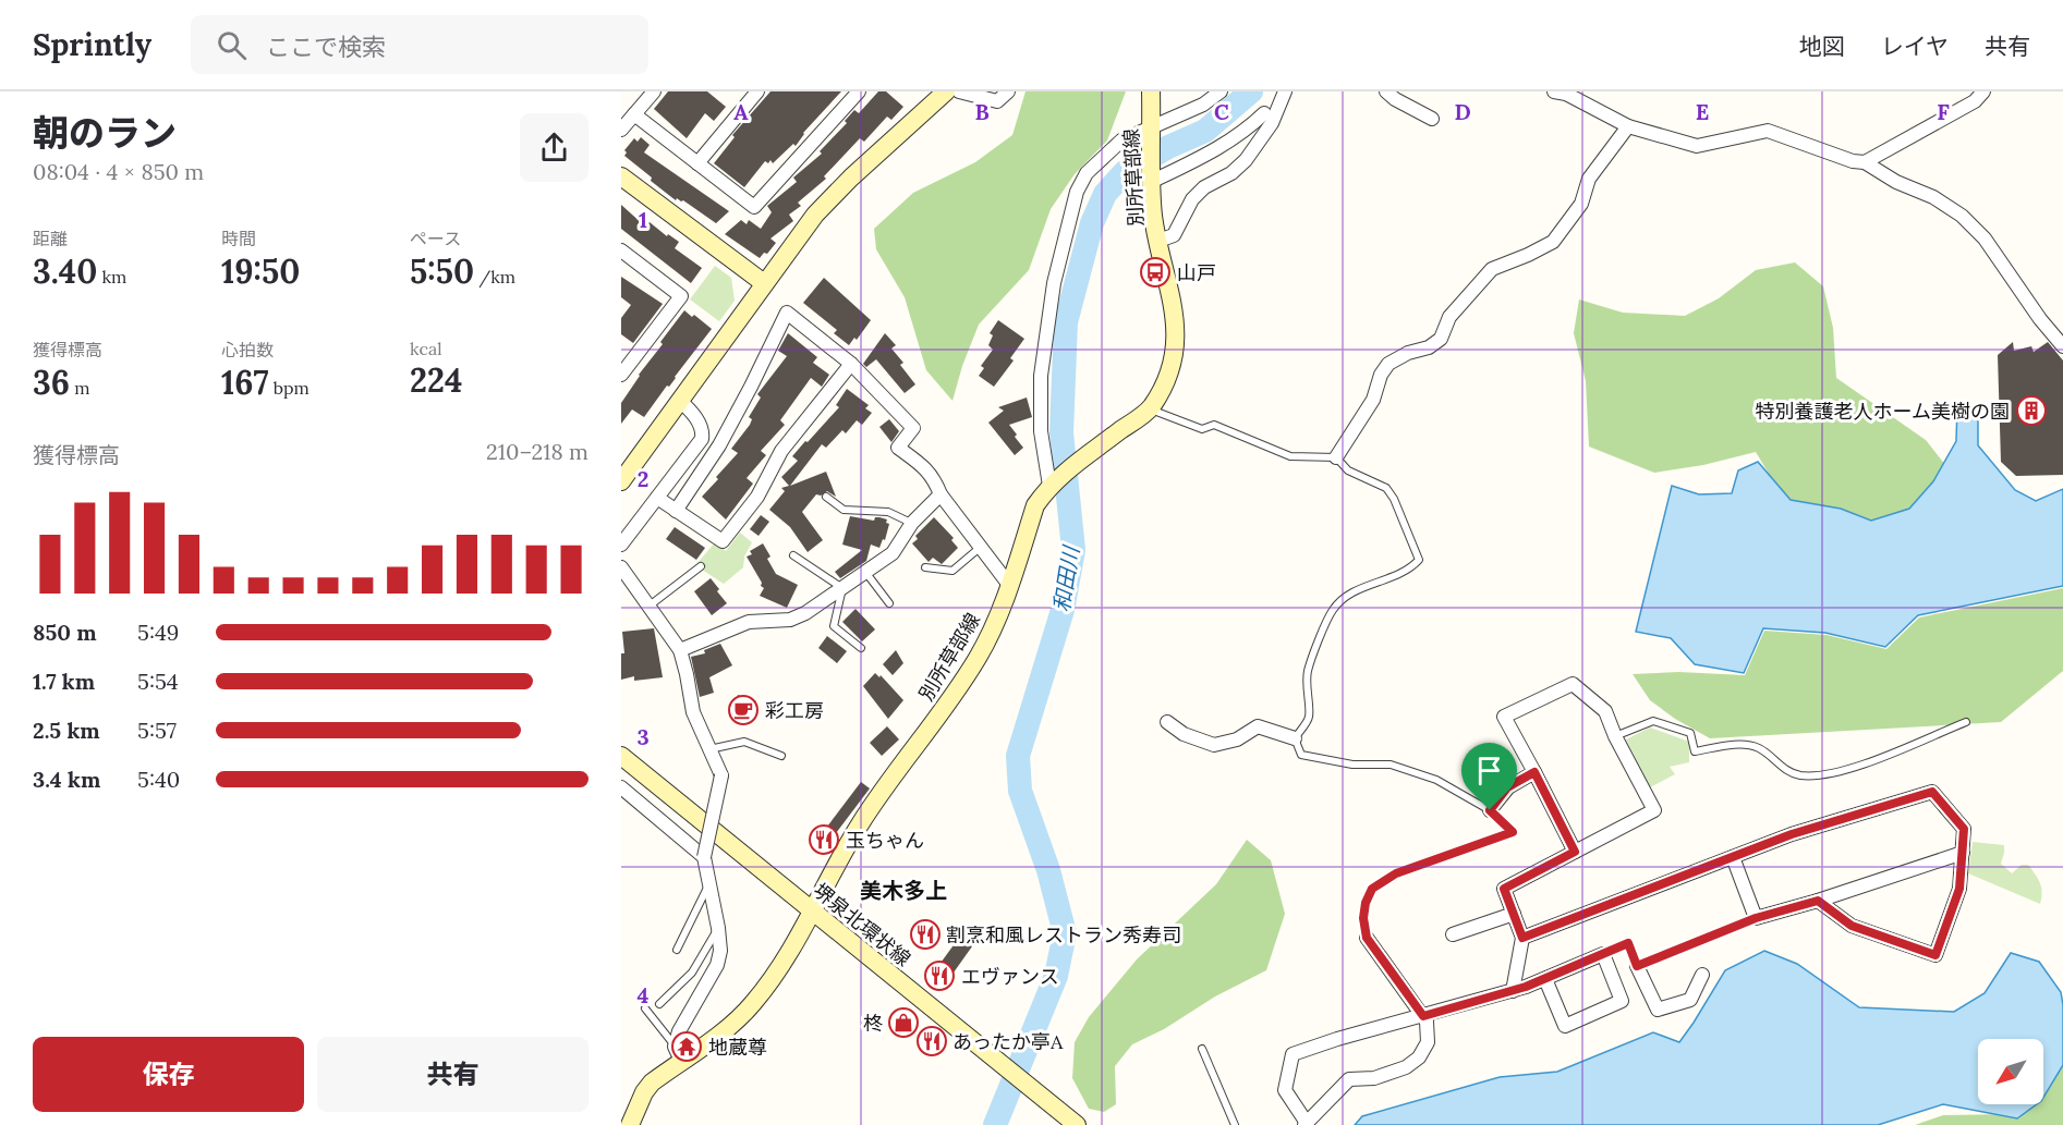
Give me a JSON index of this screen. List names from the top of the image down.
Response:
{
  "streets": {
    "main road": ["別所草部線", "堺泉北環状線"]
  },
  "crossings": [
    ["別所草部線", "堺泉北環状線"]
  ],
  "districts": ["美木多上"],
  "water": ["和田川"],
  "places": {
    "bus stop": ["山戸"],
    "building": ["特別養護老人ホーム美樹の園"],
    "cafe": ["彩工房"],
    "restaurant": [
      "玉ちゃん",
      "割烹和風レストラン秀寿司",
      "エヴァンス",
      "あったか亭A"
    ],
    "shop": ["柊"],
    "temple": ["地蔵尊"]
  },
  "north": "bottom left",
  "page": {
    "header": "Sprintly",
    "search": "ここで検索",
    "nav": ["地図", "レイヤ", "共有"],
    "heading": ["朝のラン", "08:04 · 4 × 850 m"],
    "stats": [
      ["距離", "3.40 km"],
      ["時間", "19:50"],
      ["ペース", "5:50 /km"],
      ["獲得標高", "36 m"],
      ["心拍数", "167 bpm"],
      ["kcal", "224"]
    ],
    "chart": ["獲得標高", "210–218 m"],
    "list": [
      {
        "name": "850 m",
        "note": "5:49"
      },
      {
        "name": "1.7 km",
        "note": "5:54"
      },
      {
        "name": "2.5 km",
        "note": "5:57"
      },
      {
        "name": "3.4 km",
        "note": "5:40"
      }
    ],
    "buttons": ["保存", "共有"]
  },
  "grid": {
    "columns": [
      "A",
      "B",
      "C",
      "D",
      "E",
      "F"
    ],
    "rows": [
      "1",
      "2",
      "3",
      "4"
    ]
  }
}
